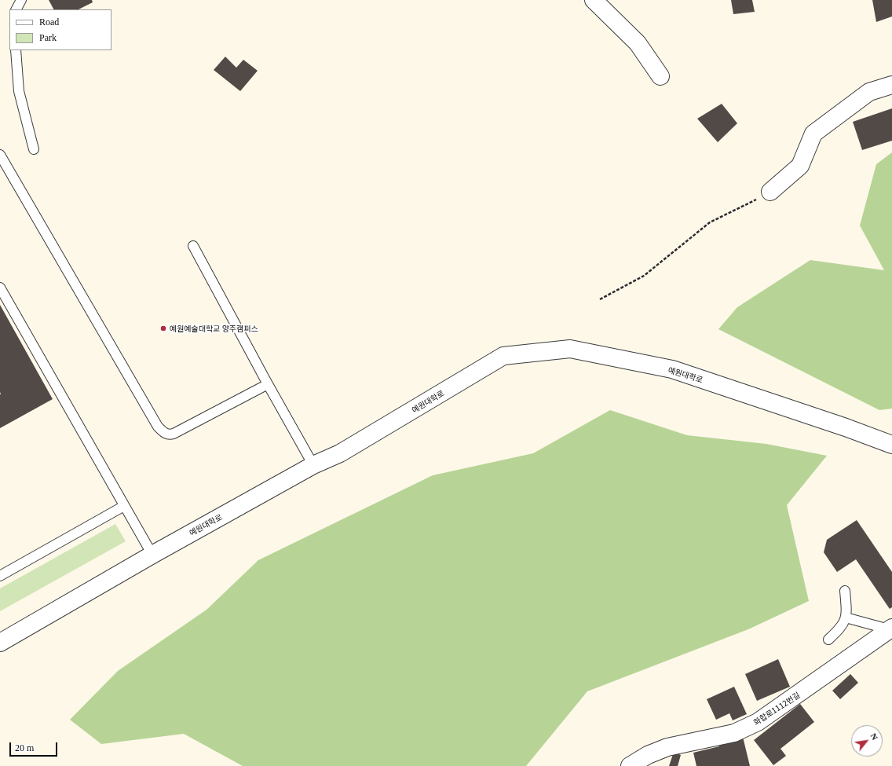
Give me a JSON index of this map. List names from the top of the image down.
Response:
{
  "streets": {
    "street": ["예원대학로", "화합로1112번길"]
  },
  "places": ["예원예술대학교 양주캠퍼스"],
  "legend": ["Road", "Park"],
  "scale_bar": "20 m",
  "north": "top right"
}
